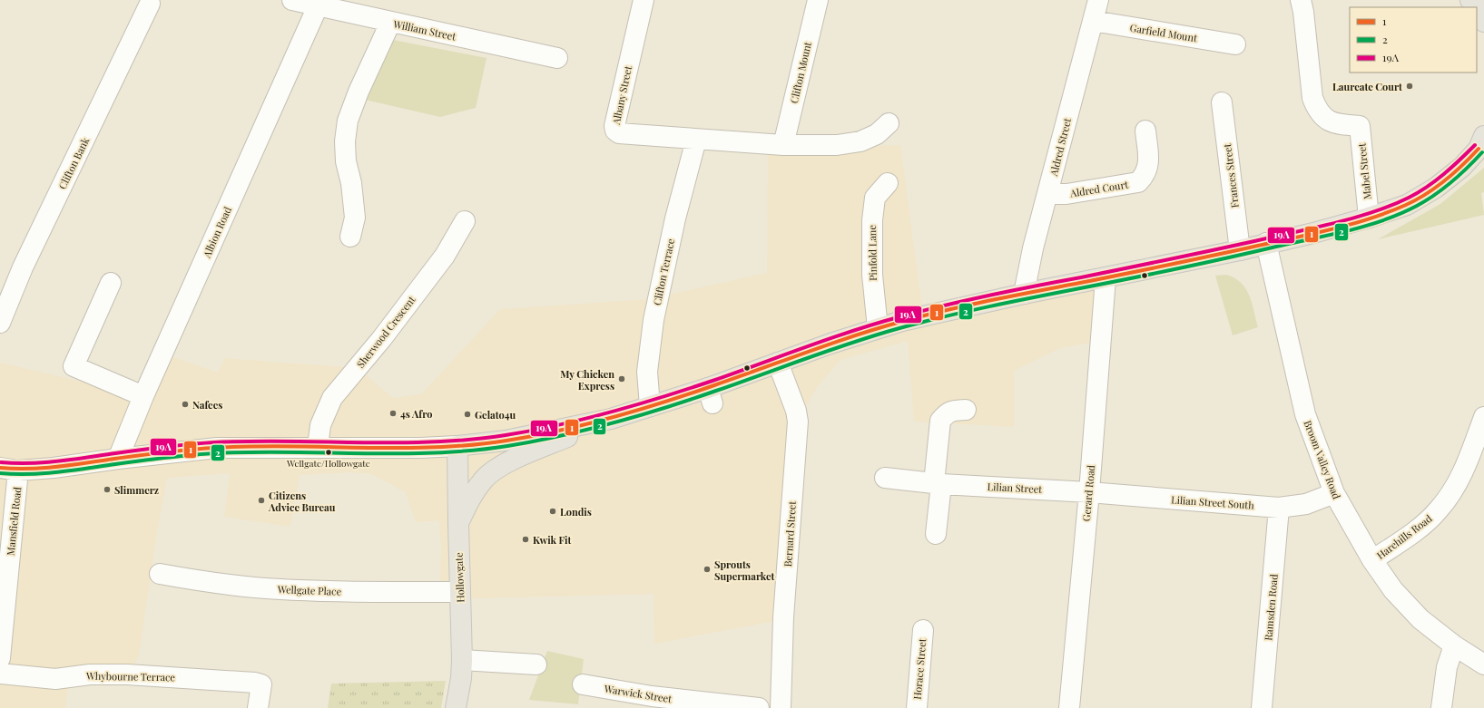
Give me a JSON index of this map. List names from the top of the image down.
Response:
{
  "streets": {
    "main road": ["Hollowgate"],
    "street": [
      "William Street",
      "Garfield Mount",
      "Clifton Mount",
      "Albany Street",
      "Aldred Street",
      "Clifton Bank",
      "Mabel Street",
      "Frances Street",
      "Aldred Court",
      "Albion Road",
      "Pinfold Lane",
      "Clifton Terrace",
      "Sherwood Crescent",
      "Broom Valley Road",
      "Lilian Street",
      "Gerard Road",
      "Lilian Street South",
      "Mansfield Road",
      "Bernard Street",
      "Harehills Road",
      "Wellgate Place",
      "Ramsden Road",
      "Horace Street",
      "Whybourne Terrace",
      "Warwick Street"
    ]
  },
  "crossings": [
    ["William Street", "Albion Road"],
    ["Garfield Mount", "Aldred Street"],
    ["Albany Street", "Clifton Terrace"],
    ["Aldred Street", "Aldred Court"],
    ["Broom Valley Road", "Lilian Street South"],
    ["Broom Valley Road", "Harehills Road"],
    ["Lilian Street", "Gerard Road"],
    ["Lilian Street", "Lilian Street South"],
    ["Gerard Road", "Lilian Street South"],
    ["Lilian Street South", "Ramsden Road"],
    ["Hollowgate", "Wellgate Place"]
  ],
  "places": [
    "Laureate Court",
    "My Chicken Express",
    "Nafees",
    "4s Afro",
    "Gelato4u",
    "Wellgate/Hollowgate",
    "Slimmerz",
    "Citizens Advice Bureau",
    "Londis",
    "Kwik Fit",
    "Sprouts Supermarket"
  ],
  "lines": ["transit line 19A", "transit line 1", "transit line 2"],
  "legend": ["1", "2", "19A"]
}
